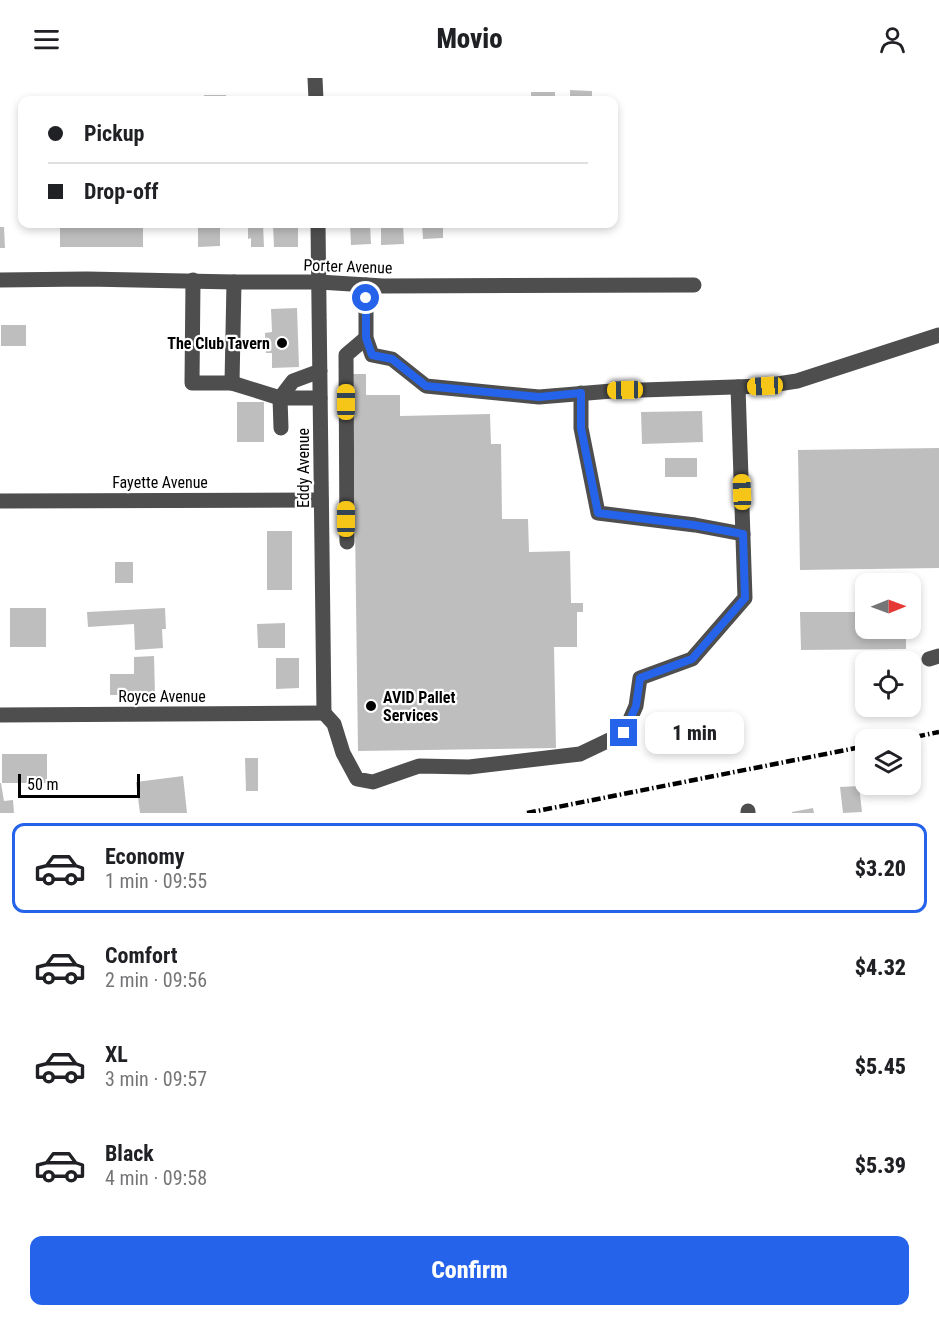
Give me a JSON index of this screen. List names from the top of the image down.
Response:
{
  "streets": {
    "street": [
      "Porter Avenue",
      "Eddy Avenue",
      "Fayette Avenue",
      "Royce Avenue"
    ]
  },
  "crossings": [
    ["Porter Avenue", "Eddy Avenue"],
    ["Eddy Avenue", "Fayette Avenue"],
    ["Eddy Avenue", "Royce Avenue"]
  ],
  "places": ["The Club Tavern", "AVID Pallet Services"],
  "scale_bar": "50 m",
  "north": "right",
  "page": {
    "header": "Movio",
    "banner": ["Pickup", "Drop-off"],
    "bubble": "1 min",
    "scale": "50 m",
    "list": [
      {
        "name": "Economy",
        "note": "1 min · 09:55",
        "value": "$3.20"
      },
      {
        "name": "Comfort",
        "note": "2 min · 09:56",
        "value": "$4.32"
      },
      {
        "name": "XL",
        "note": "3 min · 09:57",
        "value": "$5.45"
      },
      {
        "name": "Black",
        "note": "4 min · 09:58",
        "value": "$5.39"
      }
    ],
    "buttons": "Confirm"
  }
}
